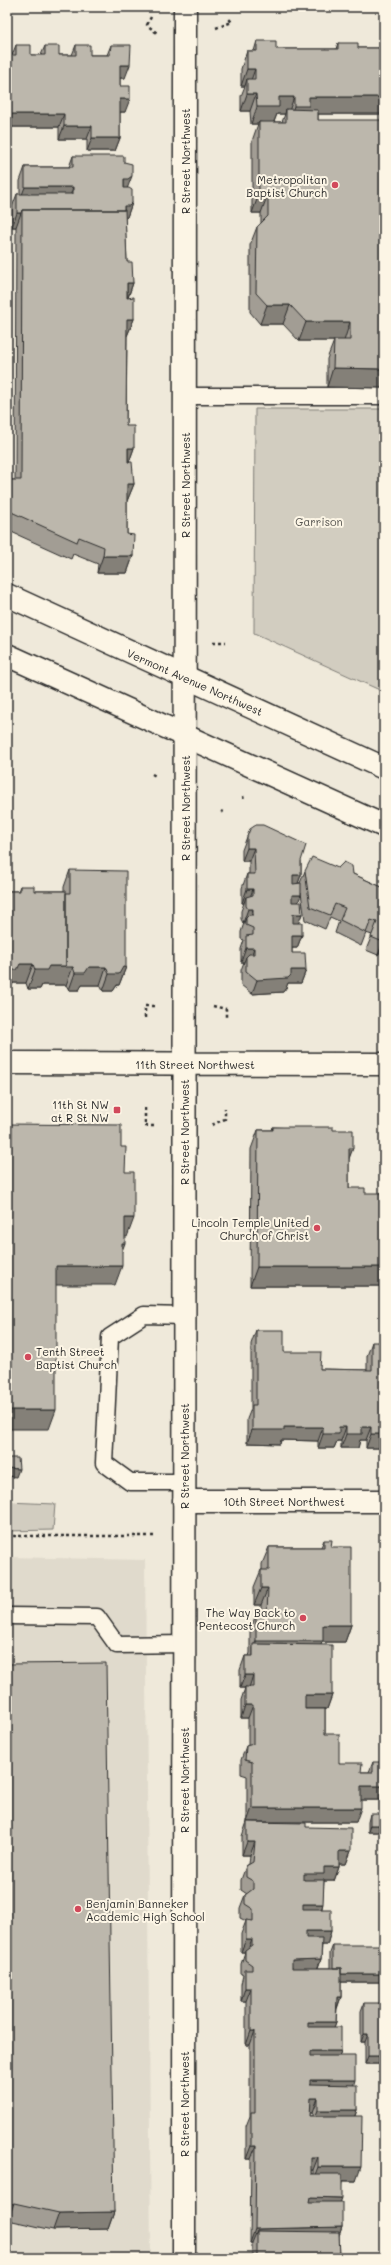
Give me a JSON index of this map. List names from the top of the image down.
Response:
{
  "streets": {
    "main road": [
      "R Street Northwest",
      "Vermont Avenue Northwest",
      "11th Street Northwest",
      "10th Street Northwest"
    ]
  },
  "crossings": [
    ["R Street Northwest", "Vermont Avenue Northwest"],
    ["R Street Northwest", "11th Street Northwest"],
    ["R Street Northwest", "10th Street Northwest"]
  ],
  "parks": ["Garrison"],
  "places": {
    "other": [
      "Metropolitan Baptist Church",
      "Lincoln Temple United Church of Christ",
      "Tenth Street Baptist Church",
      "The Way Back to Pentecost Church",
      "Benjamin Banneker Academic High School"
    ],
    "transit": ["11th St NW at R St NW"]
  }
}
